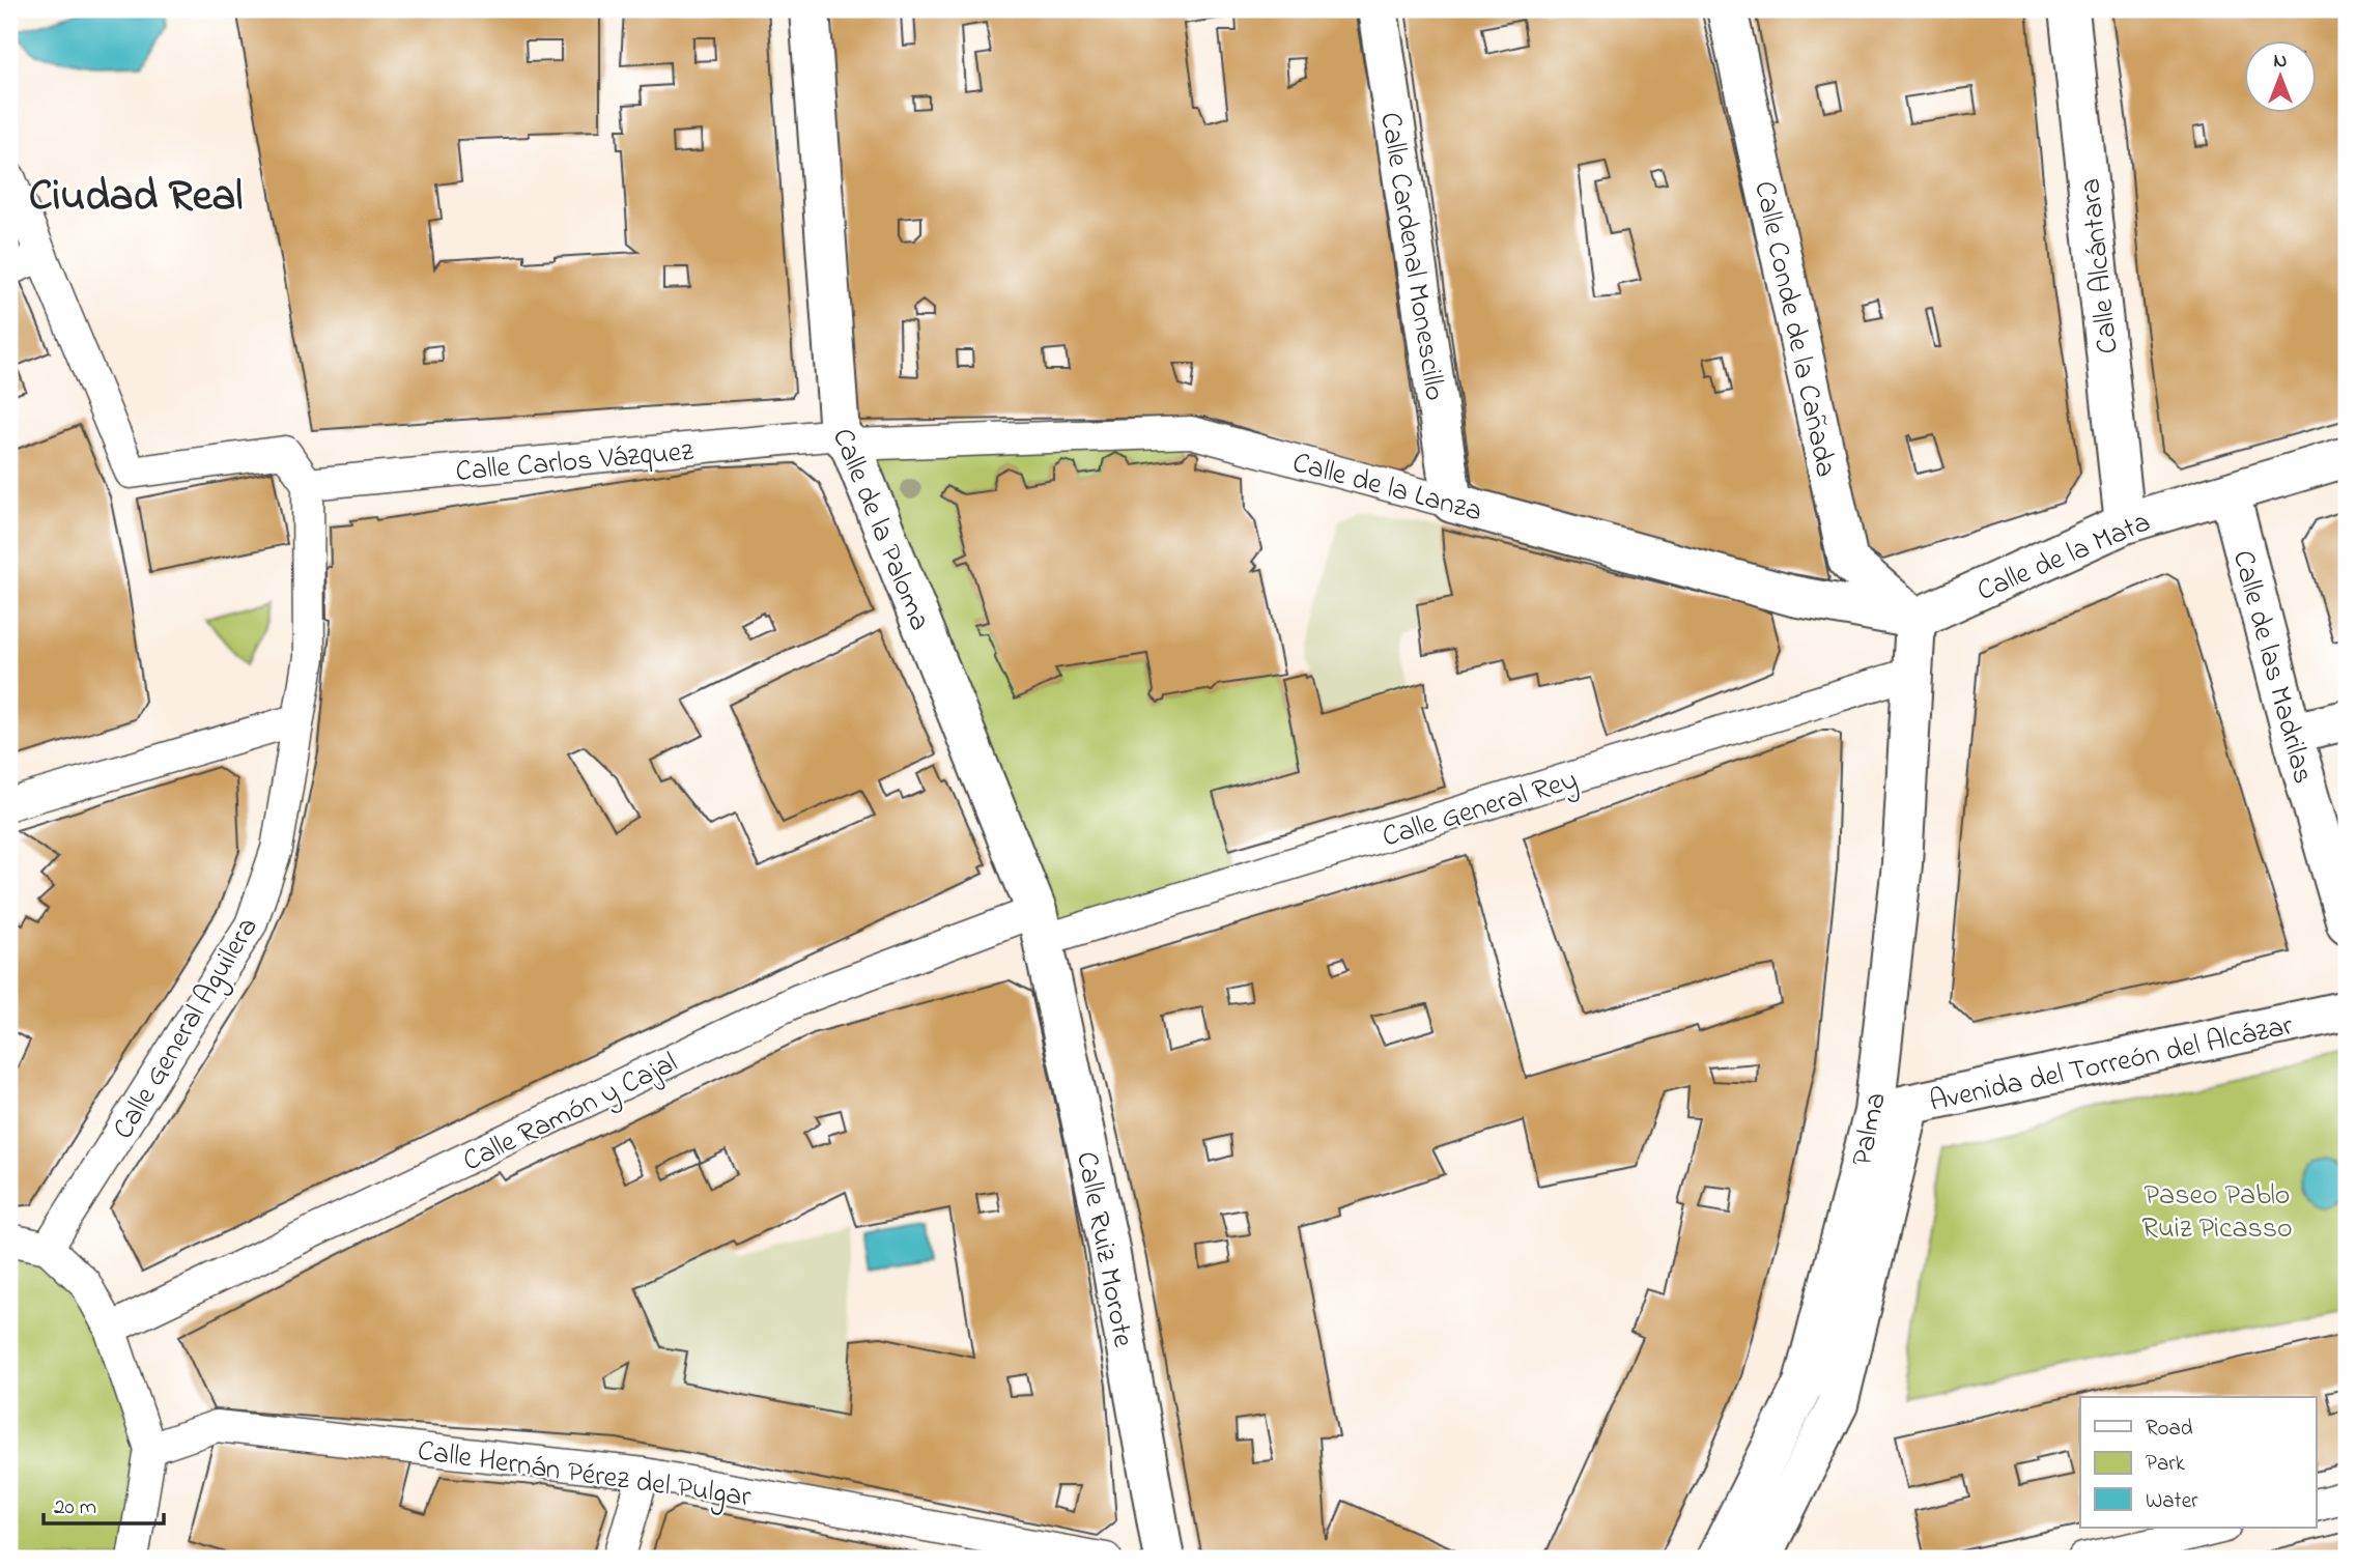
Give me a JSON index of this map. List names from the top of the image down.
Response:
{
  "streets": {
    "street": [
      "Calle Cardenal Monescillo",
      "Calle Alcántara",
      "Calle Conde de la Cañada",
      "Calle Carlos Vázquez",
      "Calle de la Lanza",
      "Calle de la Paloma",
      "Calle de la Mata",
      "Calle de las Madrilas",
      "Calle General Rey",
      "Calle General Aguilera",
      "Avenida del Torreón del Alcázar",
      "Calle Ramón y Cajal",
      "Palma",
      "Calle Ruiz Morote",
      "Calle Hernán Pérez del Pulgar"
    ]
  },
  "crossings": [
    ["Calle Cardenal Monescillo", "Calle de la Lanza"],
    ["Calle Alcántara", "Calle de la Mata"],
    ["Calle Conde de la Cañada", "Calle de la Lanza"],
    ["Calle Conde de la Cañada", "Calle de la Mata"],
    ["Calle Carlos Vázquez", "Calle de la Lanza"],
    ["Calle Carlos Vázquez", "Calle de la Paloma"],
    ["Calle Carlos Vázquez", "Calle General Aguilera"],
    ["Calle de la Lanza", "Calle de la Paloma"],
    ["Calle de la Lanza", "Calle de la Mata"],
    ["Calle de la Paloma", "Calle General Rey"],
    ["Calle de la Paloma", "Calle Ramón y Cajal"],
    ["Calle de la Paloma", "Calle Ruiz Morote"],
    ["Calle de la Mata", "Calle de las Madrilas"],
    ["Calle General Rey", "Calle Ramón y Cajal"],
    ["Calle General Rey", "Palma"],
    ["Calle General Rey", "Calle Ruiz Morote"],
    ["Avenida del Torreón del Alcázar", "Palma"],
    ["Calle Ramón y Cajal", "Calle Ruiz Morote"]
  ],
  "districts": ["Ciudad Real"],
  "parks": ["Paseo Pablo Ruiz Picasso"],
  "legend": ["Road", "Park", "Water"],
  "scale_bar": "20 m",
  "north": "top"
}
